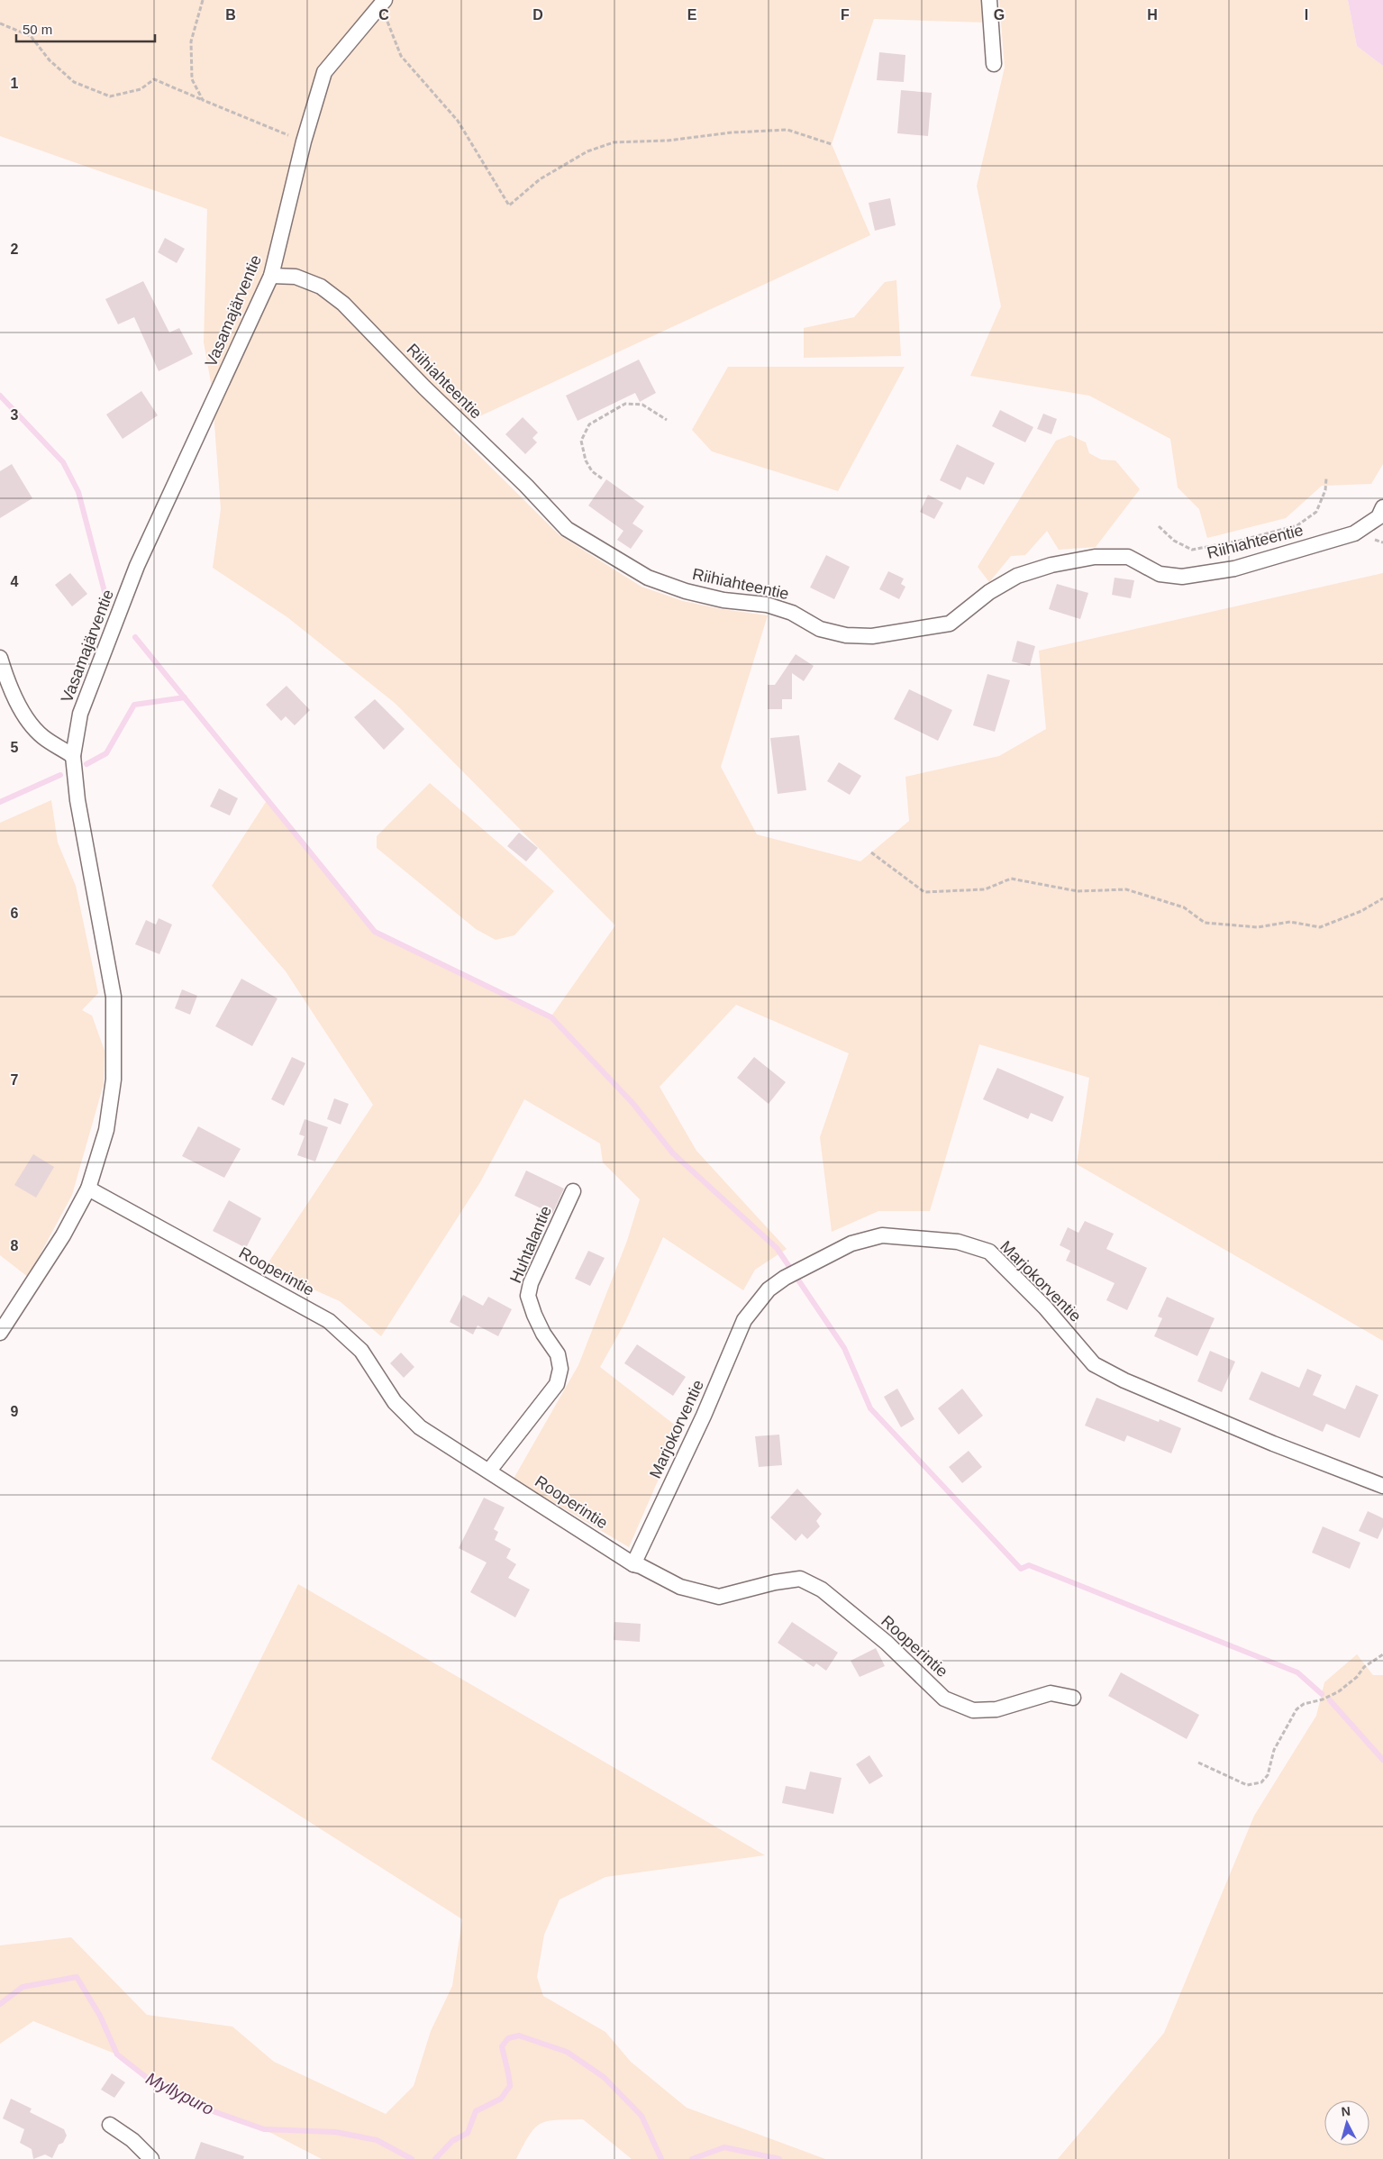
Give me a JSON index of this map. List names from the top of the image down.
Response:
{
  "streets": {
    "street": [
      "Vasamajärventie",
      "Riihiahteentie",
      "Huhtalantie",
      "Rooperintie",
      "Marjokorventie"
    ]
  },
  "crossings": [
    ["Vasamajärventie", "Riihiahteentie"],
    ["Vasamajärventie", "Rooperintie"],
    ["Huhtalantie", "Rooperintie"],
    ["Rooperintie", "Marjokorventie"]
  ],
  "water": ["Myllypuro"],
  "scale_bar": "50 m",
  "north": "top",
  "grid": {
    "columns": [
      "B",
      "C",
      "D",
      "E",
      "F",
      "G",
      "H",
      "I"
    ],
    "rows": [
      "1",
      "2",
      "3",
      "4",
      "5",
      "6",
      "7",
      "8",
      "9"
    ]
  }
}
